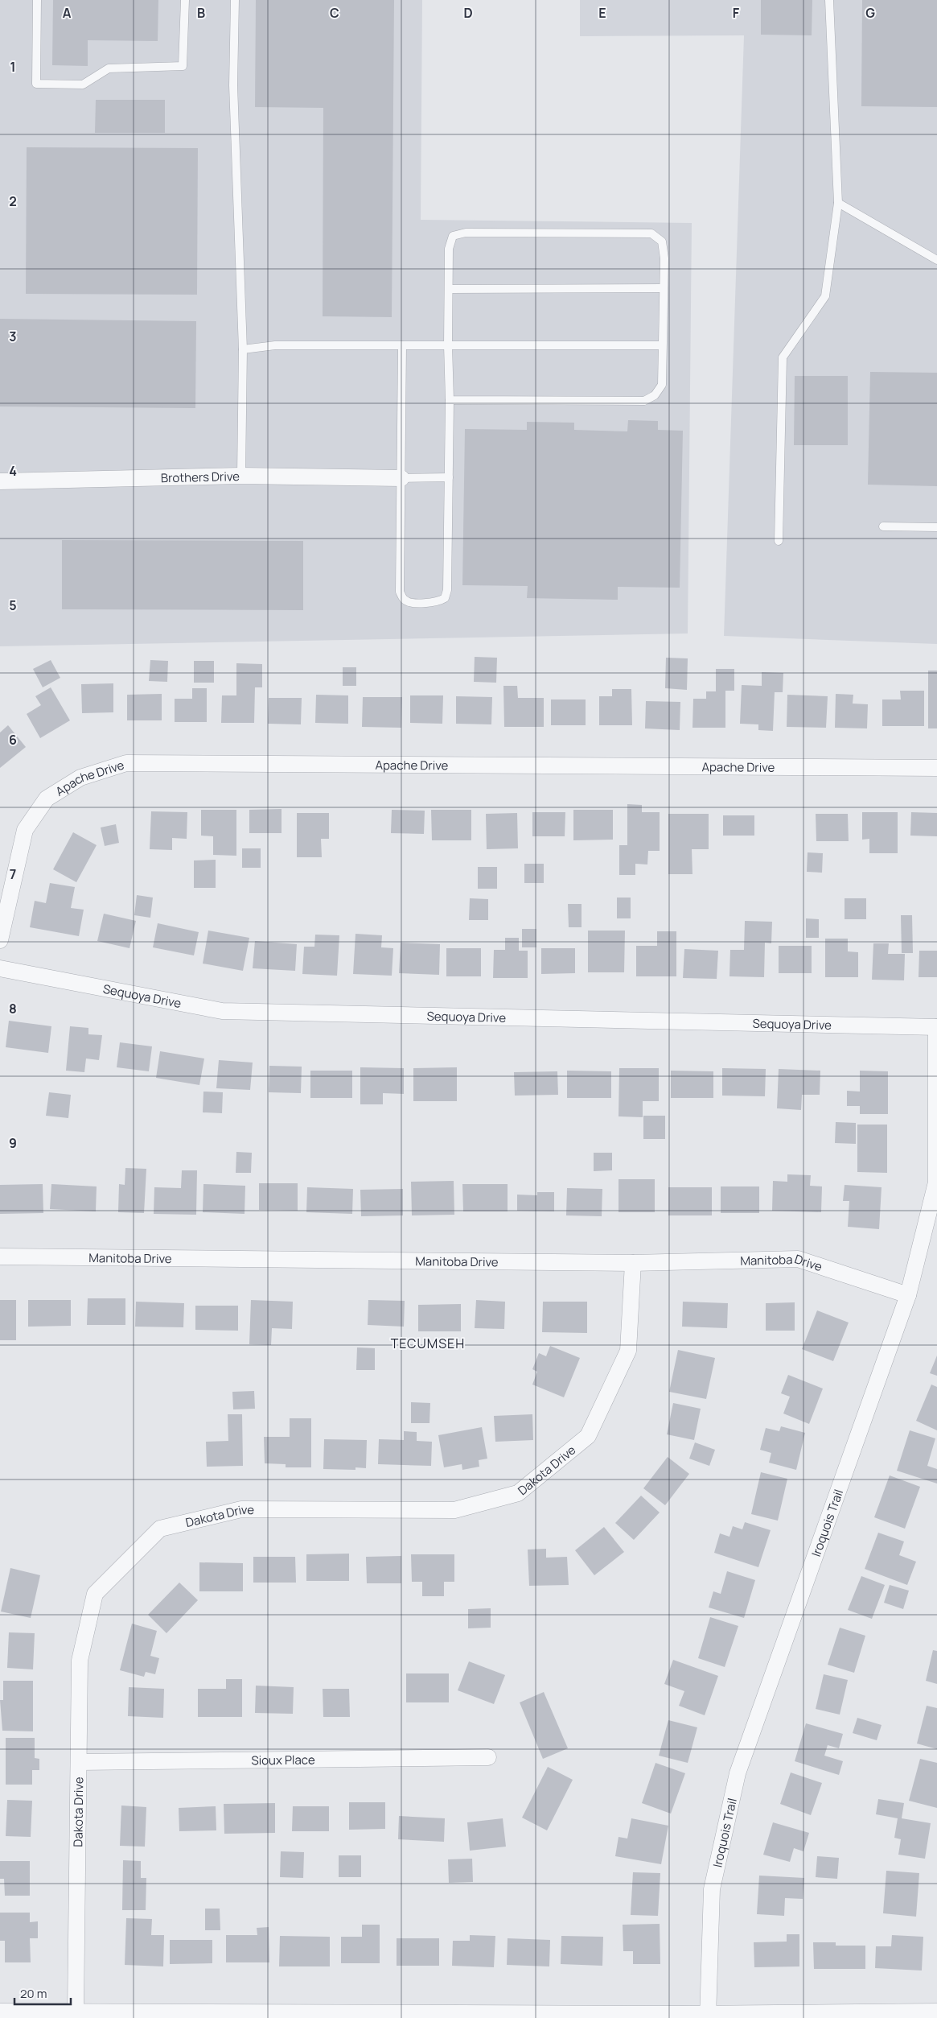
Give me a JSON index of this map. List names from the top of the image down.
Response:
{
  "streets": {
    "street": [
      "Brothers Drive",
      "Apache Drive",
      "Sequoya Drive",
      "Manitoba Drive",
      "Dakota Drive",
      "Iroquois Trail",
      "Sioux Place"
    ]
  },
  "crossings": [
    ["Sequoya Drive", "Iroquois Trail"],
    ["Manitoba Drive", "Dakota Drive"],
    ["Manitoba Drive", "Iroquois Trail"],
    ["Dakota Drive", "Sioux Place"]
  ],
  "districts": ["TECUMSEH"],
  "scale_bar": "20 m",
  "grid": {
    "columns": [
      "A",
      "B",
      "C",
      "D",
      "E",
      "F",
      "G"
    ],
    "rows": [
      "1",
      "2",
      "3",
      "4",
      "5",
      "6",
      "7",
      "8",
      "9"
    ]
  }
}
